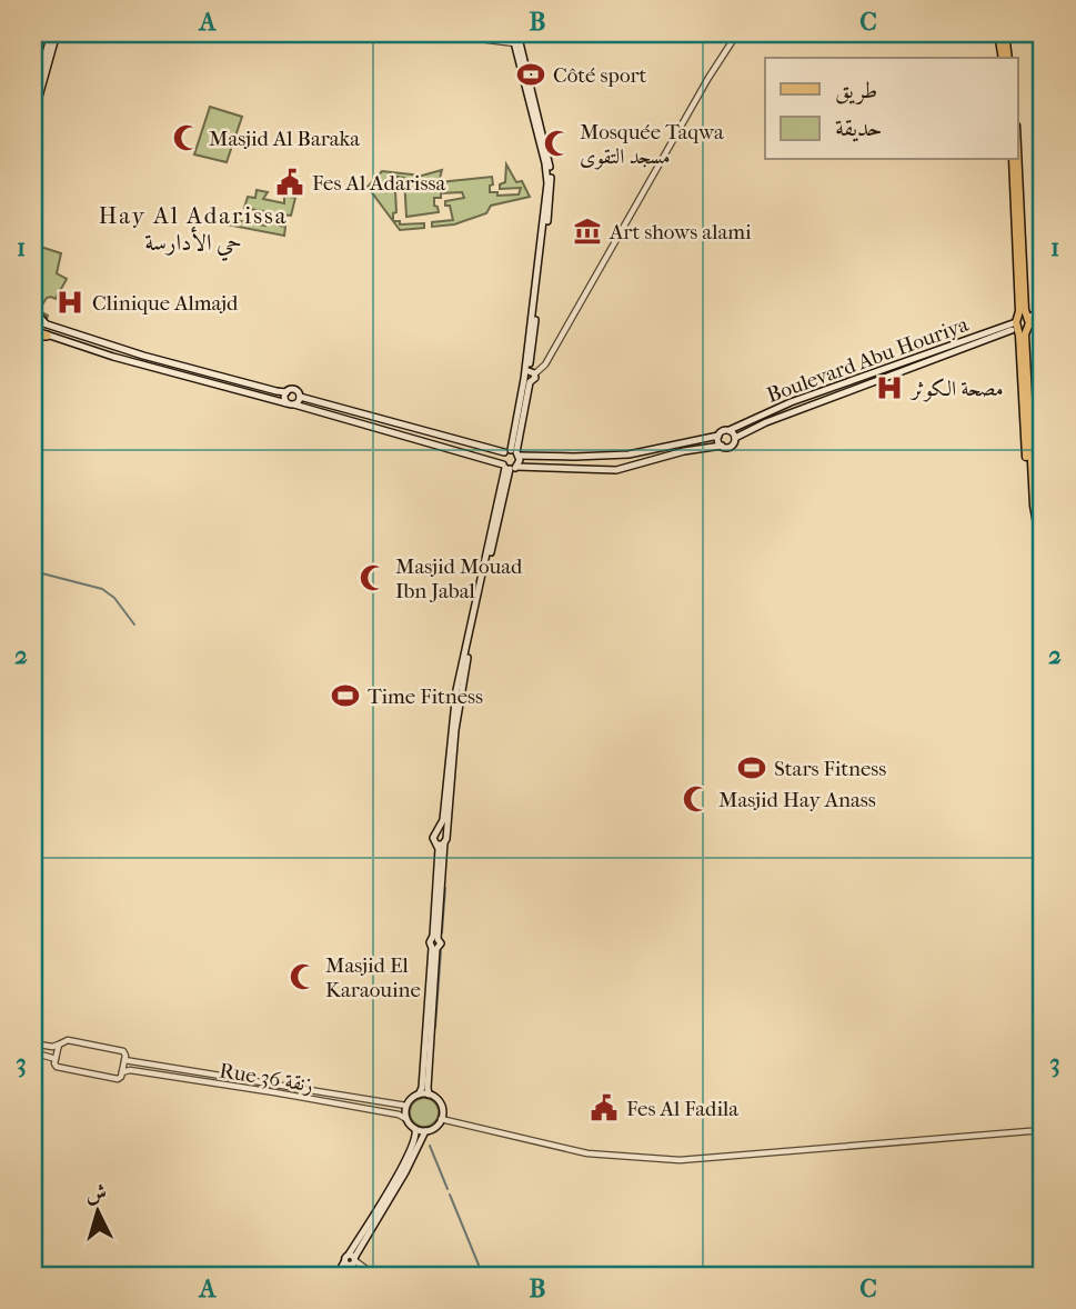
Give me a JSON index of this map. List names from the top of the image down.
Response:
{
  "streets": {
    "main road": ["Boulevard Abu Houriya"],
    "street": ["Rue 36 زنقة"]
  },
  "districts": ["Hay Al Adarissa حي الأدارسة"],
  "places": {
    "sports": ["Côté sport", "Time Fitness", "Stars Fitness"],
    "mosque": [
      "Masjid Al Baraka",
      "Mosquée Taqwa مسجد التقوى",
      "Masjid Mouad Ibn Jabal",
      "Masjid Hay Anass",
      "Masjid El Karaouine"
    ],
    "public building": ["Fes Al Adarissa", "Fes Al Fadila"],
    "museum": ["Art shows alami"],
    "hospital": ["Clinique Almajd", "مصحة الكوثر"]
  },
  "legend": ["طريق", "حديقة"],
  "north": "top",
  "grid": {
    "columns": ["A", "B", "C"],
    "rows": ["1", "2", "3"]
  }
}
